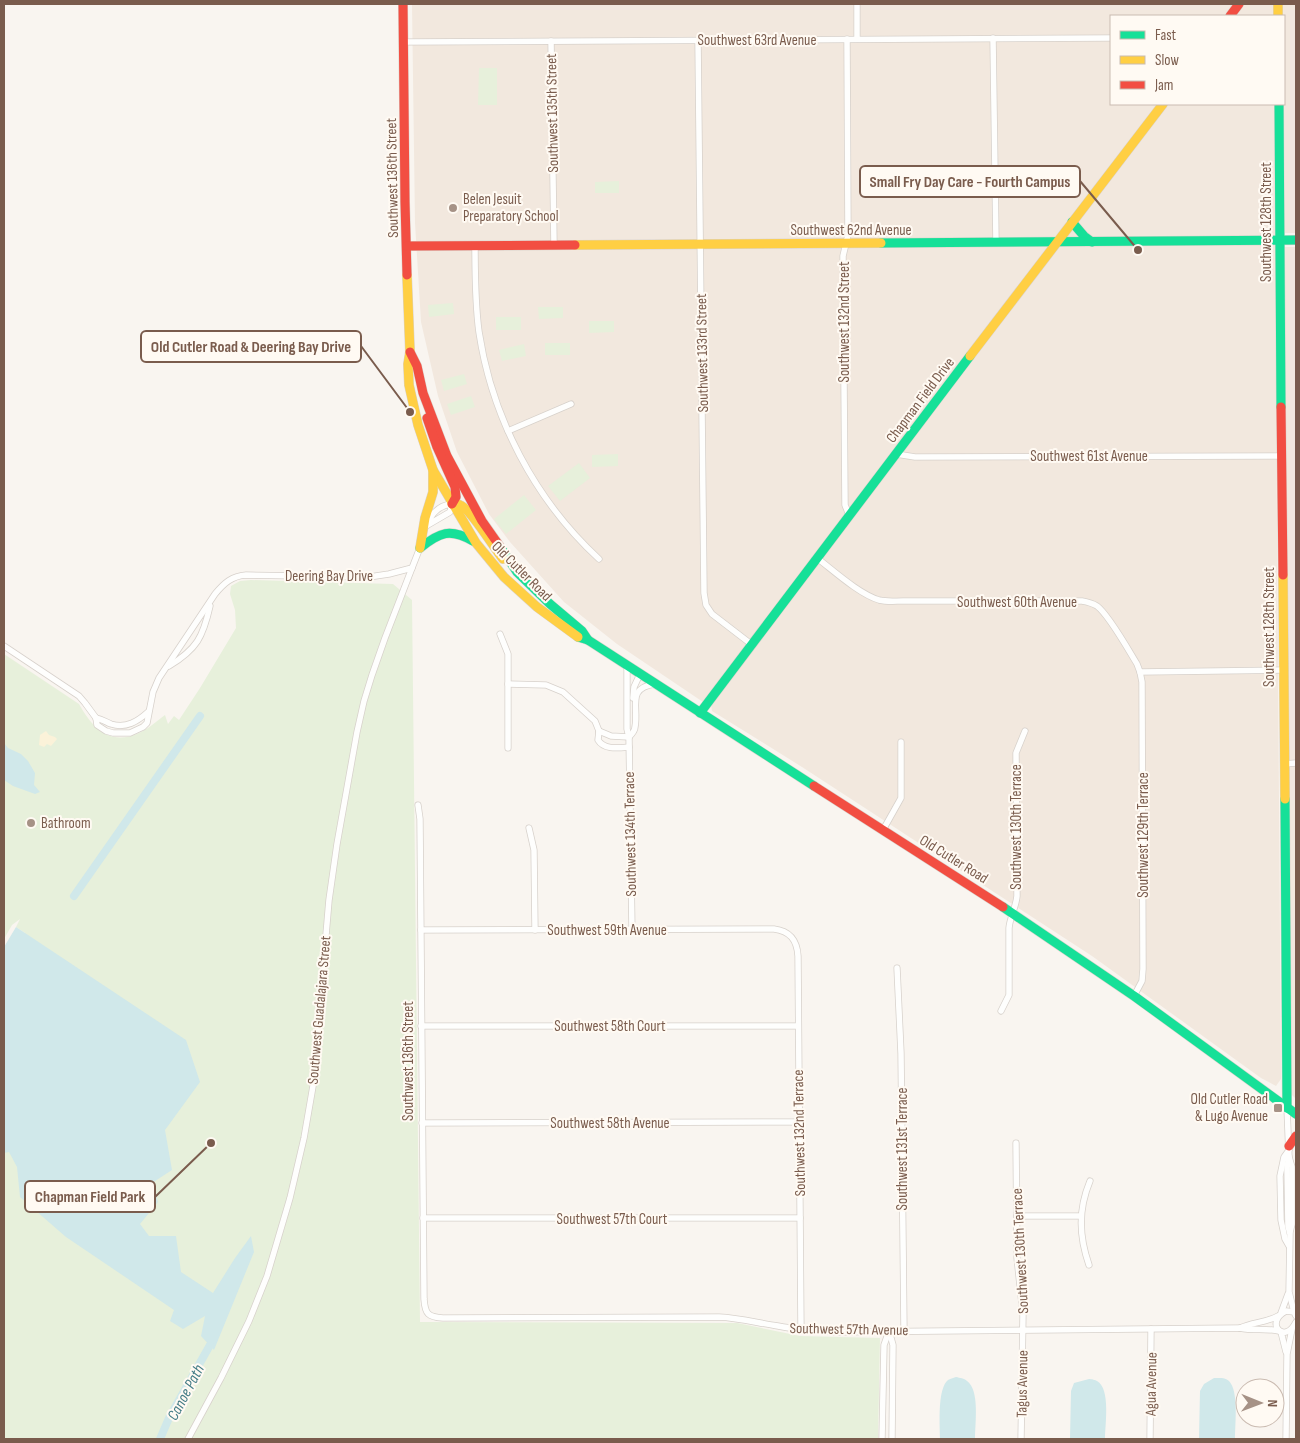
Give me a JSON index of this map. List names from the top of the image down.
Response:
{
  "streets": {
    "street": [
      "Southwest 63rd Avenue",
      "Southwest 135th Street",
      "Southwest 136th Street",
      "Southwest 128th Street",
      "Southwest 62nd Avenue",
      "Southwest 132nd Street",
      "Southwest 133rd Street",
      "Chapman Field Drive",
      "Southwest 61st Avenue",
      "Old Cutler Road",
      "Deering Bay Drive",
      "Southwest 60th Avenue",
      "Southwest 130th Terrace",
      "Southwest 134th Terrace",
      "Southwest 129th Terrace",
      "Southwest 59th Avenue",
      "Southwest Guadalajara Street",
      "Southwest 58th Court",
      "Southwest 58th Avenue",
      "Southwest 132nd Terrace",
      "Southwest 131st Terrace",
      "Southwest 57th Court",
      "Southwest 57th Avenue",
      "Tagus Avenue",
      "Agua Avenue"
    ]
  },
  "crossings": [
    ["Southwest 63rd Avenue", "Southwest 135th Street"],
    ["Southwest 63rd Avenue", "Southwest 136th Street"],
    ["Southwest 63rd Avenue", "Southwest 132nd Street"],
    ["Southwest 63rd Avenue", "Southwest 133rd Street"],
    ["Southwest 135th Street", "Southwest 62nd Avenue"],
    ["Southwest 136th Street", "Southwest 62nd Avenue"],
    ["Southwest 136th Street", "Old Cutler Road"],
    ["Southwest 136th Street", "Southwest 59th Avenue"],
    ["Southwest 136th Street", "Southwest 58th Court"],
    ["Southwest 136th Street", "Southwest 58th Avenue"],
    ["Southwest 136th Street", "Southwest 57th Court"],
    ["Southwest 136th Street", "Southwest 57th Avenue"],
    ["Southwest 128th Street", "Southwest 62nd Avenue"],
    ["Southwest 128th Street", "Southwest 61st Avenue"],
    ["Southwest 128th Street", "Old Cutler Road"],
    ["Southwest 128th Street", "Southwest 57th Avenue"],
    ["Southwest 62nd Avenue", "Southwest 132nd Street"],
    ["Southwest 62nd Avenue", "Southwest 133rd Street"],
    ["Southwest 62nd Avenue", "Chapman Field Drive"],
    ["Southwest 132nd Street", "Chapman Field Drive"],
    ["Southwest 133rd Street", "Chapman Field Drive"],
    ["Chapman Field Drive", "Southwest 61st Avenue"],
    ["Chapman Field Drive", "Old Cutler Road"],
    ["Chapman Field Drive", "Southwest 60th Avenue"],
    ["Old Cutler Road", "Southwest 130th Terrace"],
    ["Old Cutler Road", "Southwest 134th Terrace"],
    ["Old Cutler Road", "Southwest 129th Terrace"],
    ["Deering Bay Drive", "Southwest Guadalajara Street"],
    ["Southwest 60th Avenue", "Southwest 129th Terrace"],
    ["Southwest 130th Terrace", "Southwest 57th Avenue"],
    ["Southwest 130th Terrace", "Tagus Avenue"],
    ["Southwest 134th Terrace", "Southwest 59th Avenue"],
    ["Southwest 59th Avenue", "Southwest 132nd Terrace"],
    ["Southwest 58th Court", "Southwest 132nd Terrace"],
    ["Southwest 58th Avenue", "Southwest 132nd Terrace"],
    ["Southwest 132nd Terrace", "Southwest 57th Court"],
    ["Southwest 132nd Terrace", "Southwest 57th Avenue"],
    ["Southwest 131st Terrace", "Southwest 57th Avenue"],
    ["Southwest 57th Avenue", "Tagus Avenue"],
    ["Southwest 57th Avenue", "Agua Avenue"]
  ],
  "water": ["Canoe Path"],
  "places": {
    "other": [
      "Belen Jesuit Preparatory School",
      "Small Fry Day Care - Fourth Campus",
      "Old Cutler Road & Deering Bay Drive",
      "Bathroom",
      "Chapman Field Park"
    ],
    "transit": ["Old Cutler Road & Lugo Avenue"]
  },
  "legend": ["Fast", "Slow", "Jam"],
  "north": "right"
}
